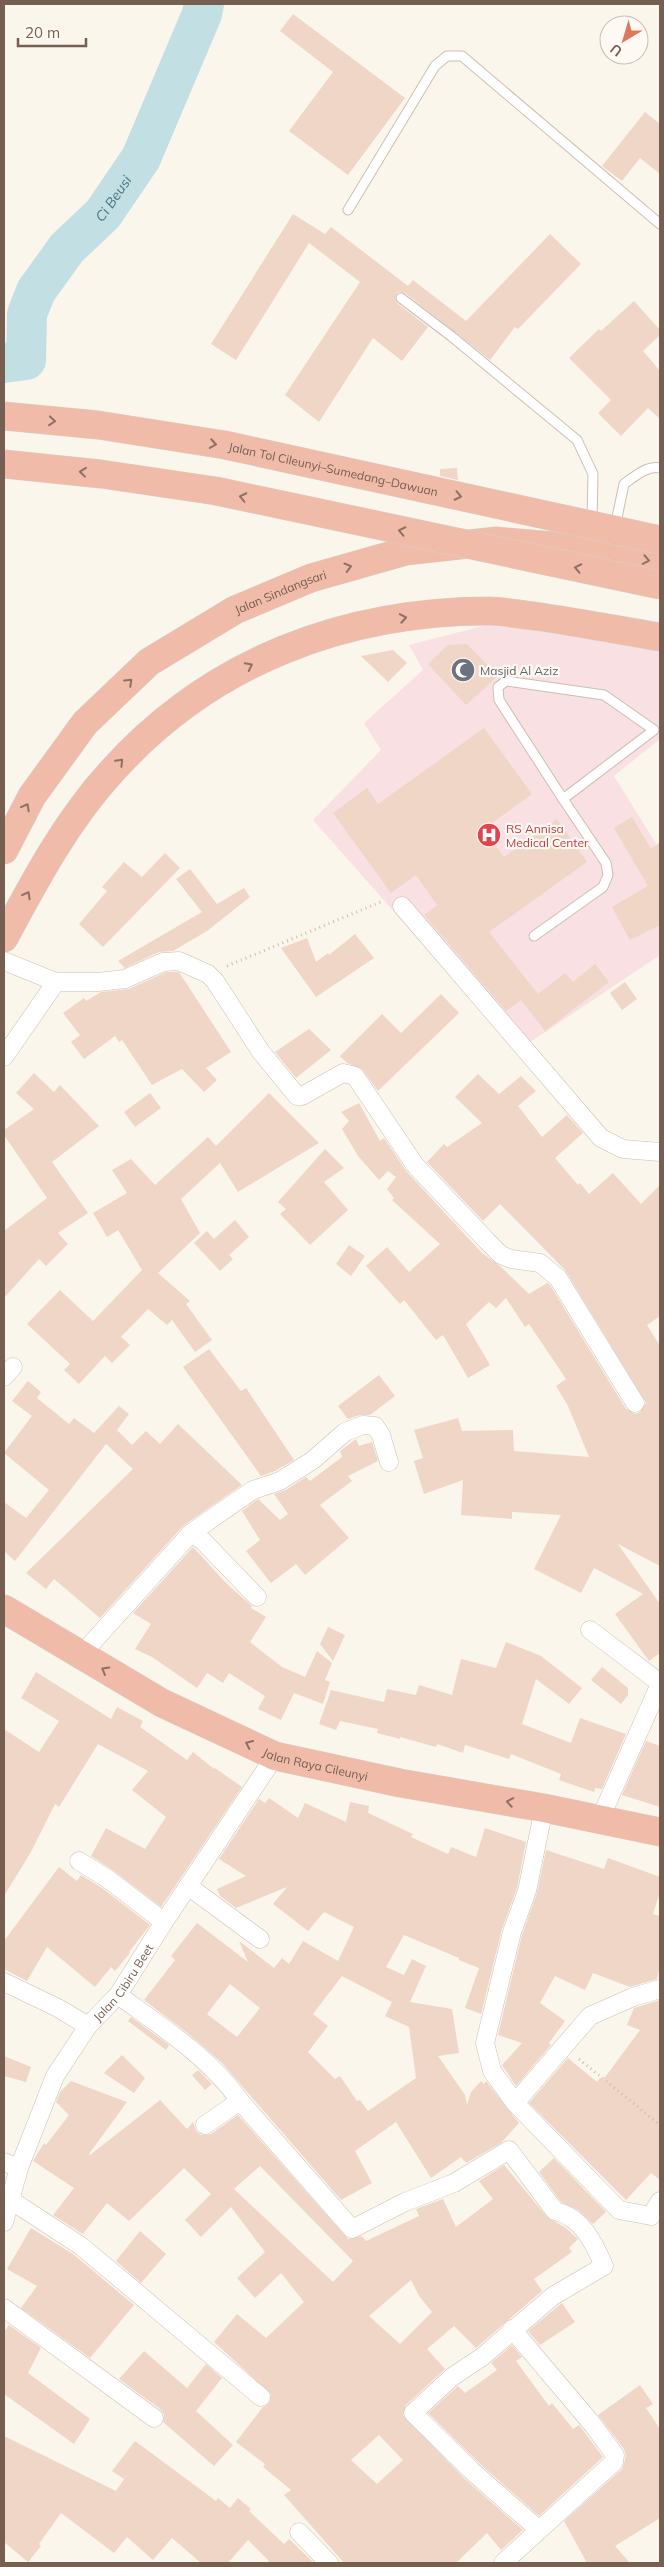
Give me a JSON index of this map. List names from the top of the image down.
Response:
{
  "streets": {
    "highway": ["Jalan Tol Cileunyi–Sumedang–Dawuan", "Jalan Sindangsari", "Jalan Raya Cileunyi"],
    "street": ["Jalan Cibiru Beet"]
  },
  "crossings": [
    ["Jalan Raya Cileunyi", "Jalan Cibiru Beet"]
  ],
  "one_way": ["Jalan Raya Cileunyi"],
  "water": ["Ci Beusi"],
  "places": {
    "mosque": ["Masjid Al Aziz"],
    "hospital": ["RS Annisa Medical Center"]
  },
  "scale_bar": "20 m",
  "north": "bottom left"
}
